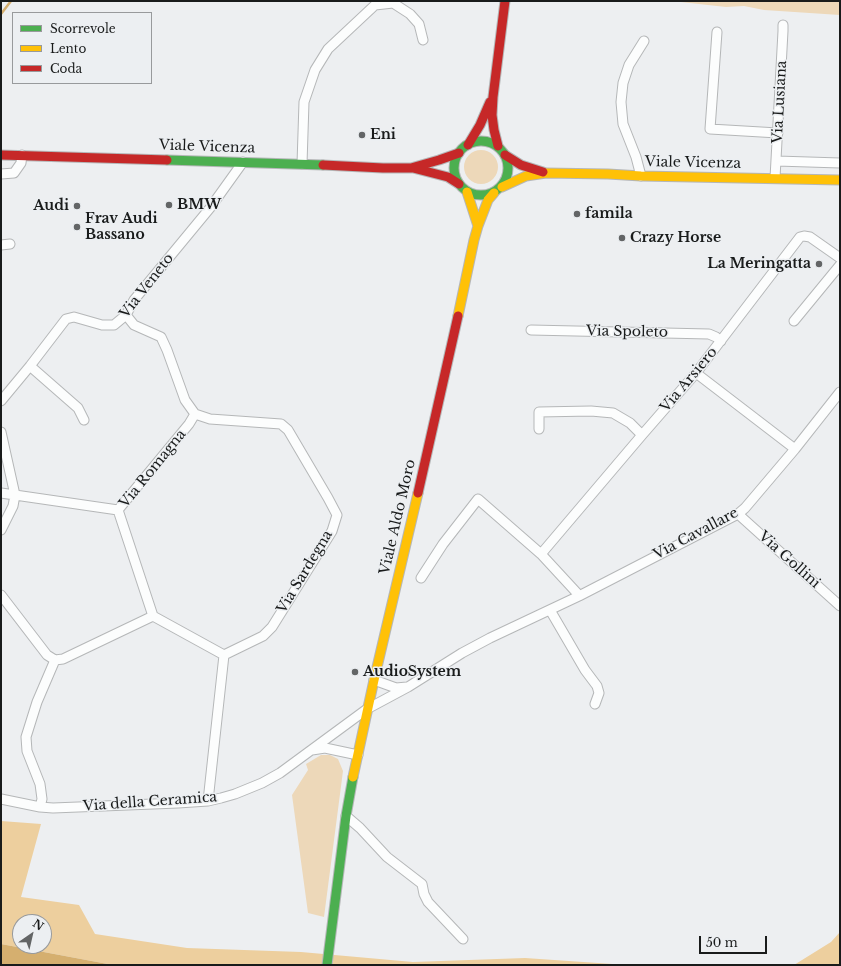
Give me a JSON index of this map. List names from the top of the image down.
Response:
{
  "streets": {
    "main road": ["Viale Vicenza", "Viale Aldo Moro"],
    "street": [
      "Via Lusiana",
      "Via Veneto",
      "Via Spoleto",
      "Via Arsiero",
      "Via Romagna",
      "Via Cavallare",
      "Via Gollini",
      "Via Sardegna",
      "Via della Ceramica"
    ]
  },
  "crossings": [
    ["Via Lusiana", "Viale Vicenza"],
    ["Viale Vicenza", "Via Veneto"],
    ["Viale Vicenza", "Viale Aldo Moro"],
    ["Via Spoleto", "Via Arsiero"],
    ["Via Romagna", "Via Sardegna"],
    ["Viale Aldo Moro", "Via Cavallare"],
    ["Viale Aldo Moro", "Via della Ceramica"],
    ["Via Cavallare", "Via Gollini"],
    ["Via Cavallare", "Via della Ceramica"]
  ],
  "places": [
    "Eni",
    "BMW",
    "Audi",
    "famila",
    "Frav Audi Bassano",
    "Crazy Horse",
    "La Meringatta",
    "AudioSystem"
  ],
  "legend": ["Scorrevole", "Lento", "Coda"],
  "scale_bar": "50 m",
  "north": "top right"
}
